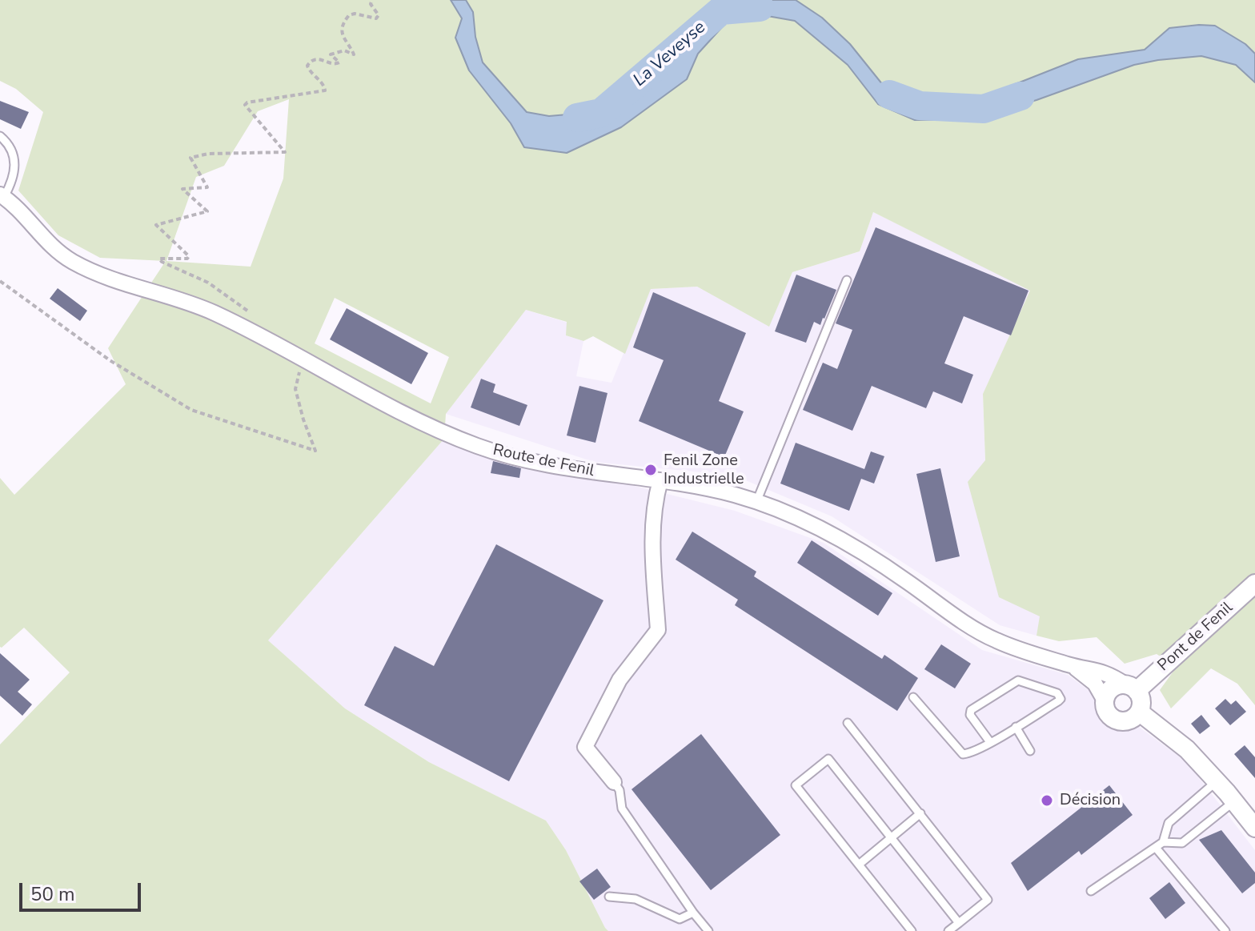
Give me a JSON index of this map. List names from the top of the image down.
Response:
{
  "streets": {
    "street": ["Route de Fenil", "Pont de Fenil"]
  },
  "crossings": [
    ["Route de Fenil", "Pont de Fenil"]
  ],
  "water": ["La Veveyse"],
  "places": ["Fenil Zone Industrielle", "Décision"],
  "scale_bar": "50 m"
}
